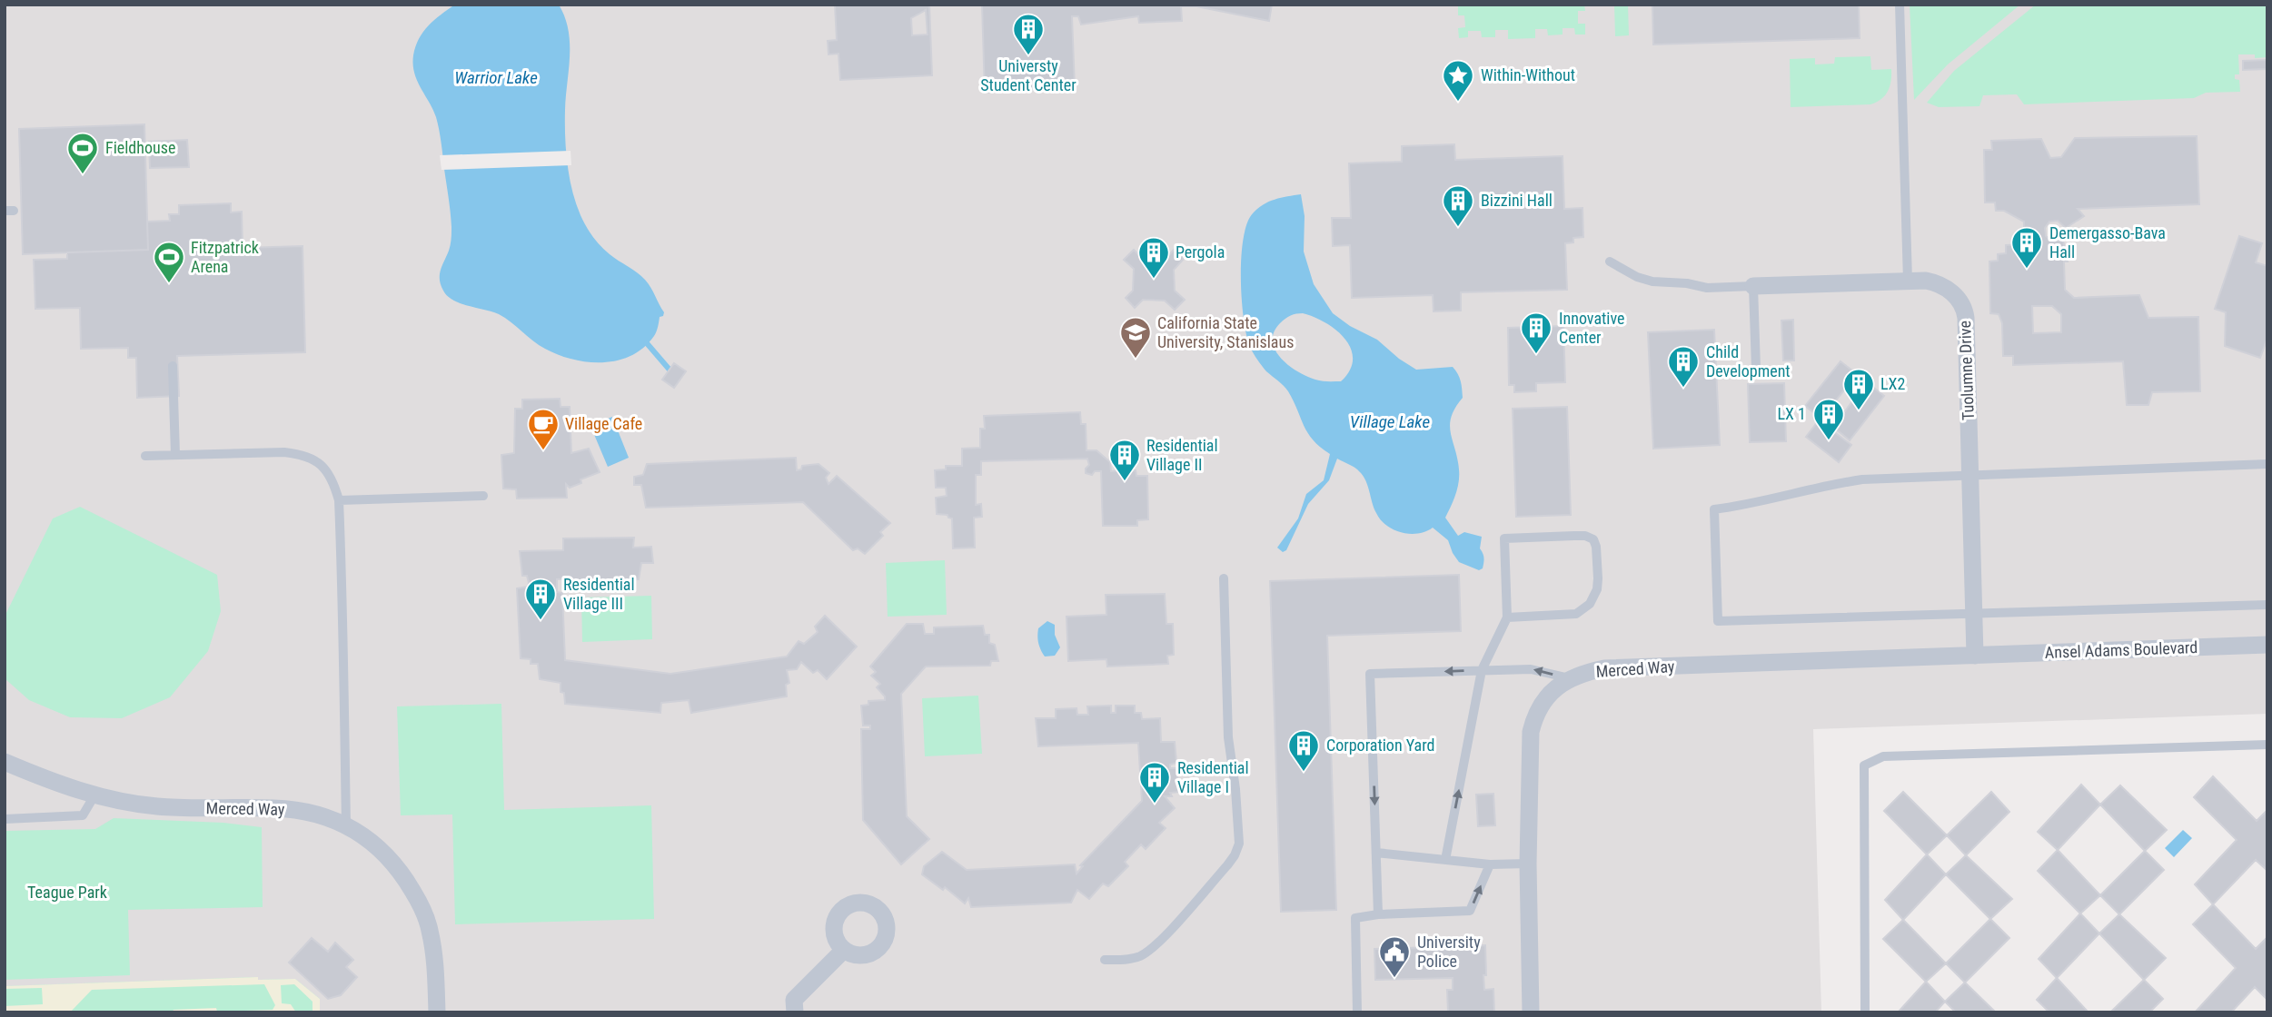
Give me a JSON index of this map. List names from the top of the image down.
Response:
{
  "streets": {
    "street": ["Tuolumne Drive", "Ansel Adams Boulevard", "Merced Way"]
  },
  "crossings": [
    ["Tuolumne Drive", "Ansel Adams Boulevard"],
    ["Tuolumne Drive", "Merced Way"],
    ["Ansel Adams Boulevard", "Merced Way"]
  ],
  "water": ["Warrior Lake", "Village Lake"],
  "parks": ["Teague Park"],
  "places": {
    "building": [
      "Universty Student Center",
      "Bizzini Hall",
      "Demergasso-Bava Hall",
      "Pergola",
      "Innovative Center",
      "Child Development",
      "LX2",
      "LX 1",
      "Residential Village II",
      "Residential Village III",
      "Corporation Yard",
      "Residential Village I"
    ],
    "place": ["Within-Without"],
    "sports": ["Fieldhouse", "Fitzpatrick Arena"],
    "school or university": ["California State University, Stanislaus"],
    "cafe": ["Village Cafe"],
    "public building": ["University Police"]
  }
}
